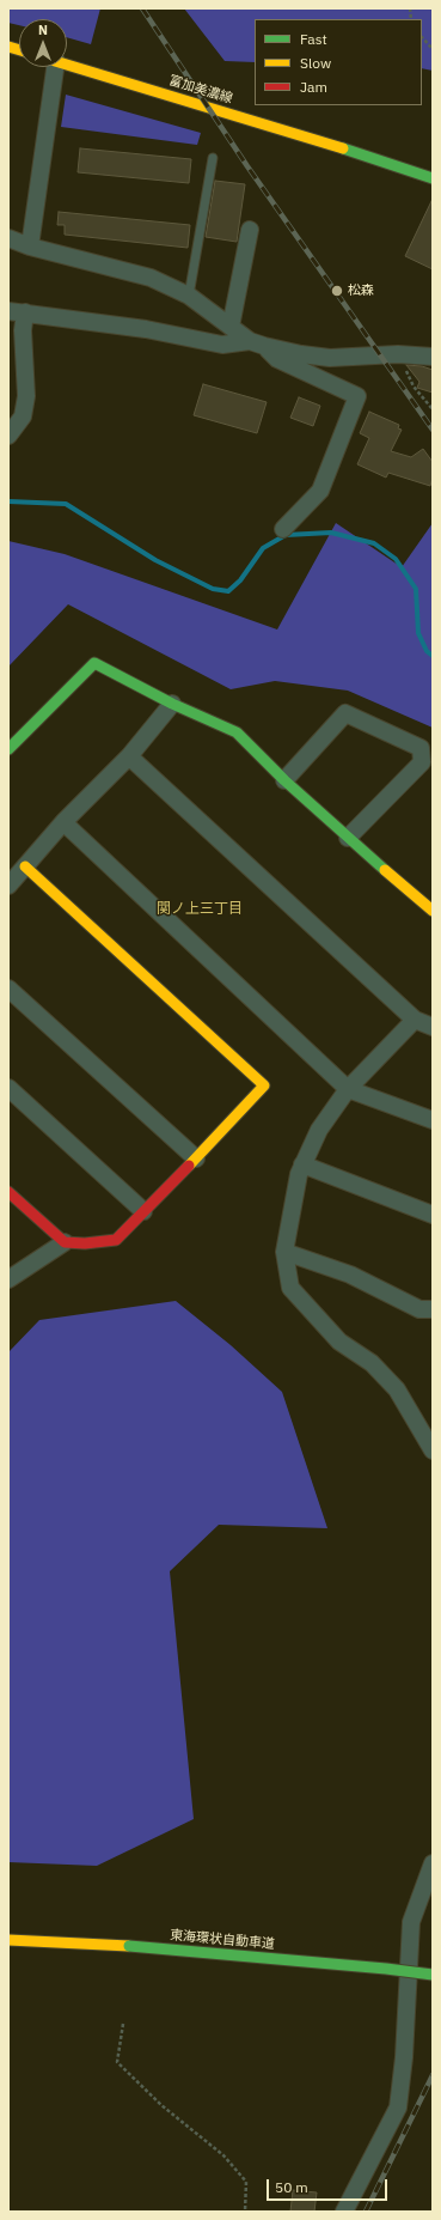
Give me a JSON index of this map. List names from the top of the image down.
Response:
{
  "streets": {
    "main road": ["富加美濃線", "東海環状自動車道"]
  },
  "districts": ["関ノ上三丁目"],
  "places": ["松森"],
  "legend": ["Fast", "Slow", "Jam"],
  "scale_bar": "50 m",
  "north": "top"
}
